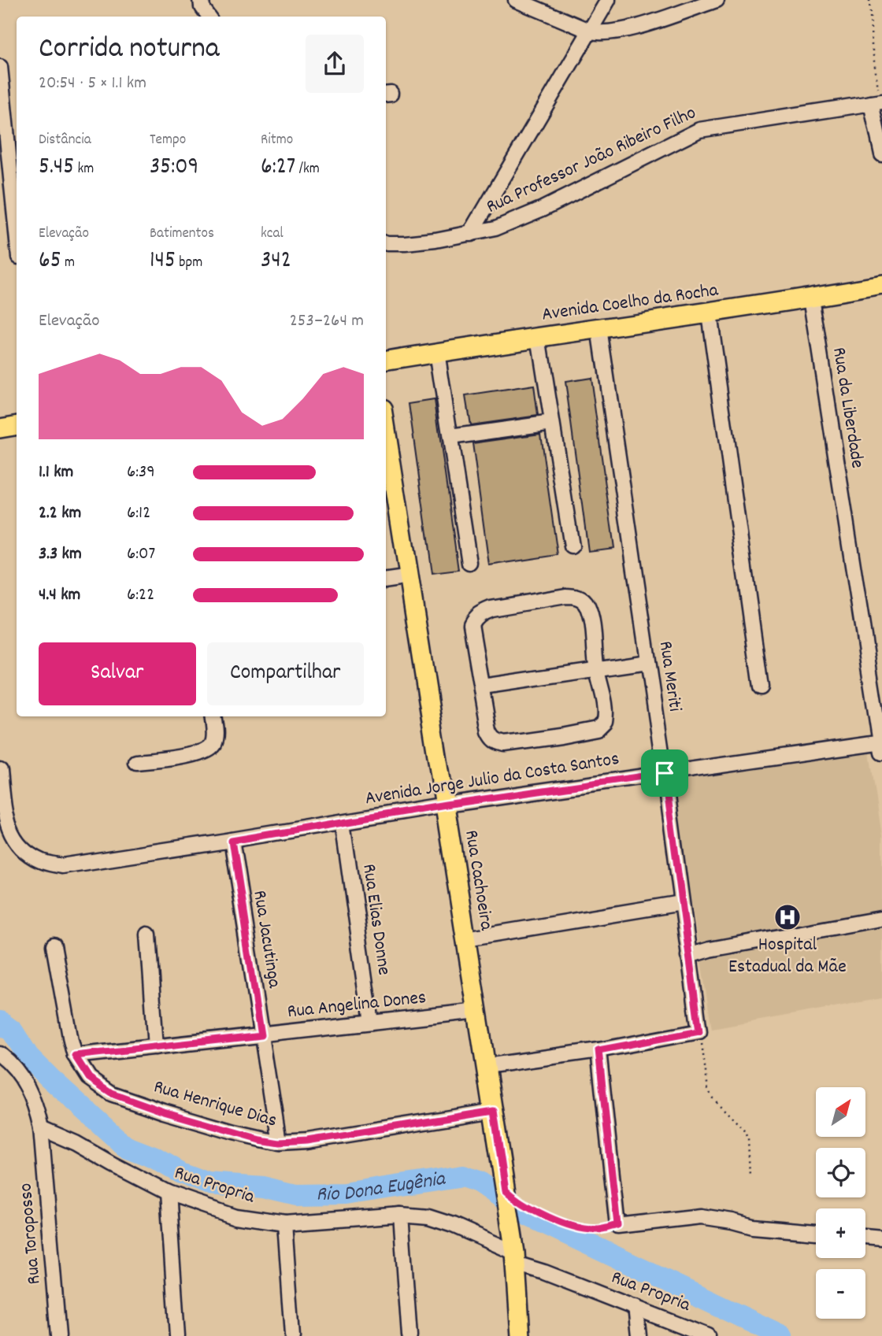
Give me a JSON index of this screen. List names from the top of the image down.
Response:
{
  "streets": {
    "main road": ["Avenida Coelho da Rocha", "Rua Cachoeira"],
    "street": [
      "Rua Professor João Ribeiro Filho",
      "Rua da Liberdade",
      "Rua Meriti",
      "Avenida Jorge Julio da Costa Santos",
      "Rua Elias Donne",
      "Rua Jacutinga",
      "Rua Angelina Dones",
      "Rua Henrique Dias",
      "Rua Propria",
      "Rua Toroposso"
    ]
  },
  "crossings": [
    ["Avenida Coelho da Rocha", "Rua da Liberdade"],
    ["Avenida Coelho da Rocha", "Rua Meriti"],
    ["Rua da Liberdade", "Avenida Jorge Julio da Costa Santos"],
    ["Rua Meriti", "Avenida Jorge Julio da Costa Santos"],
    ["Avenida Jorge Julio da Costa Santos", "Rua Cachoeira"],
    ["Avenida Jorge Julio da Costa Santos", "Rua Elias Donne"],
    ["Avenida Jorge Julio da Costa Santos", "Rua Jacutinga"],
    ["Rua Cachoeira", "Rua Angelina Dones"],
    ["Rua Cachoeira", "Rua Henrique Dias"],
    ["Rua Cachoeira", "Rua Propria"],
    ["Rua Elias Donne", "Rua Angelina Dones"],
    ["Rua Jacutinga", "Rua Angelina Dones"],
    ["Rua Jacutinga", "Rua Henrique Dias"],
    ["Rua Angelina Dones", "Rua Henrique Dias"],
    ["Rua Propria", "Rua Toroposso"]
  ],
  "water": ["Rio Dona Eugênia"],
  "places": {
    "hospital": ["Hospital Estadual da Mãe"]
  },
  "north": "top right",
  "page": {
    "heading": ["Corrida noturna", "20:54 · 5 × 1.1 km"],
    "stats": [
      ["Distância", "5.45 km"],
      ["Tempo", "35:09"],
      ["Ritmo", "6:27 /km"],
      ["Elevação", "65 m"],
      ["Batimentos", "145 bpm"],
      ["kcal", "342"]
    ],
    "chart": ["Elevação", "253–264 m"],
    "list": [
      {
        "name": "1.1 km",
        "note": "6:39"
      },
      {
        "name": "2.2 km",
        "note": "6:12"
      },
      {
        "name": "3.3 km",
        "note": "6:07"
      },
      {
        "name": "4.4 km",
        "note": "6:22"
      }
    ],
    "buttons": ["Salvar", "Compartilhar"],
    "map_buttons": ["+", "−"]
  }
}
